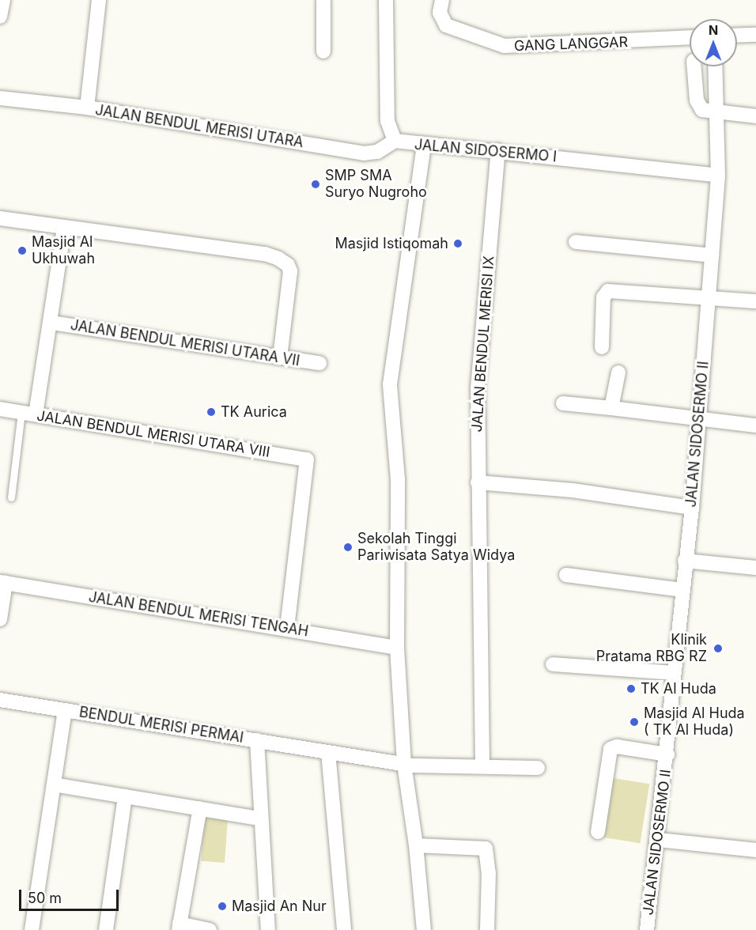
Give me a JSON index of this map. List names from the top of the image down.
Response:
{
  "streets": {
    "street": [
      "GANG LANGGAR",
      "JALAN BENDUL MERISI UTARA",
      "JALAN SIDOSERMO I",
      "JALAN BENDUL MERISI UTARA VII",
      "JALAN BENDUL MERISI IX",
      "JALAN BENDUL MERISI UTARA VIII",
      "JALAN SIDOSERMO II",
      "JALAN BENDUL MERISI TENGAH",
      "BENDUL MERISI PERMAI"
    ]
  },
  "crossings": [
    ["JALAN BENDUL MERISI UTARA", "JALAN SIDOSERMO I"],
    ["JALAN SIDOSERMO I", "JALAN BENDUL MERISI IX"],
    ["JALAN SIDOSERMO I", "JALAN SIDOSERMO II"],
    ["JALAN BENDUL MERISI IX", "BENDUL MERISI PERMAI"],
    ["JALAN BENDUL MERISI UTARA VIII", "JALAN BENDUL MERISI TENGAH"]
  ],
  "places": [
    "SMP SMA Suryo Nugroho",
    "Masjid Istiqomah",
    "Masjid Al Ukhuwah",
    "TK Aurica",
    "Sekolah Tinggi Pariwisata Satya Widya",
    "Klinik Pratama RBG RZ",
    "TK Al Huda",
    "Masjid Al Huda ( TK Al Huda)",
    "Masjid An Nur"
  ],
  "scale_bar": "50 m",
  "north": "top"
}
